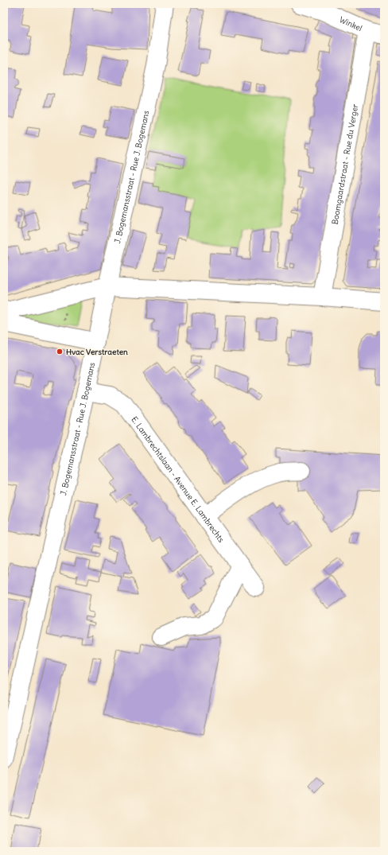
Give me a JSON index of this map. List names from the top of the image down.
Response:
{
  "streets": {
    "street": [
      "Winkel",
      "Boomgaardstraat - Rue du Verger",
      "J. Bogemansstraat - Rue J. Bogemans",
      "E. Lambrechtslaan - Avenue E. Lambrechts"
    ]
  },
  "crossings": [
    ["Winkel", "Boomgaardstraat - Rue du Verger"],
    ["J. Bogemansstraat - Rue J. Bogemans", "E. Lambrechtslaan - Avenue E. Lambrechts"]
  ],
  "places": ["Hvac Verstraeten"]
}
